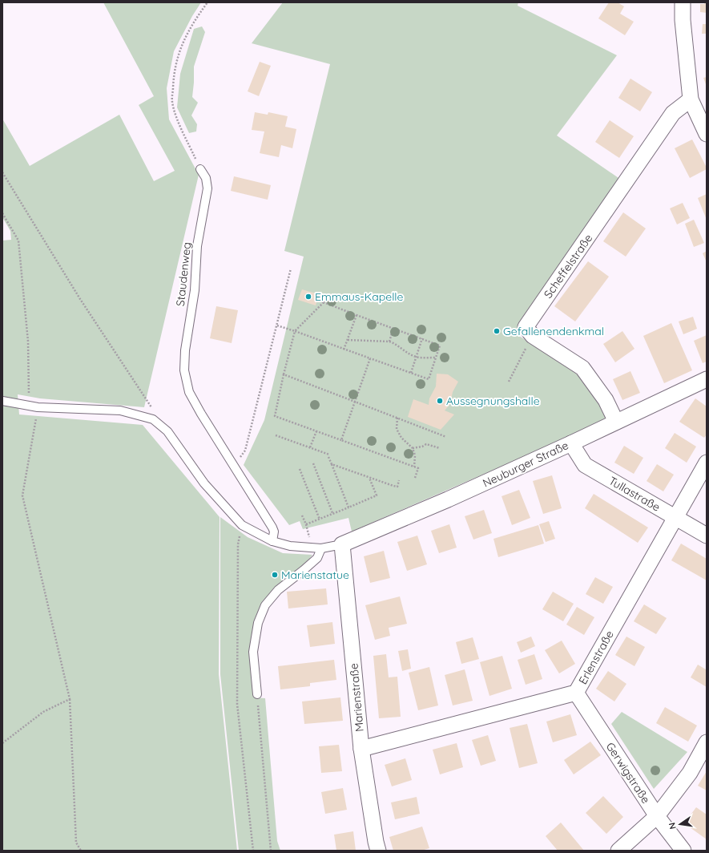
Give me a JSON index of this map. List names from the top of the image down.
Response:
{
  "streets": {
    "street": [
      "Scheffelstraße",
      "Neuburger Straße",
      "Tullastraße",
      "Erlenstraße",
      "Marienstraße",
      "Gerwigstraße"
    ],
    "lane": ["Staudenweg"]
  },
  "crossings": [
    ["Neuburger Straße", "Tullastraße"],
    ["Neuburger Straße", "Marienstraße"],
    ["Tullastraße", "Erlenstraße"],
    ["Erlenstraße", "Marienstraße"],
    ["Erlenstraße", "Gerwigstraße"]
  ],
  "places": [
    "Emmaus-Kapelle",
    "Gefallenendenkmal",
    "Aussegnungshalle",
    "Marienstatue"
  ],
  "north": "left"
}
